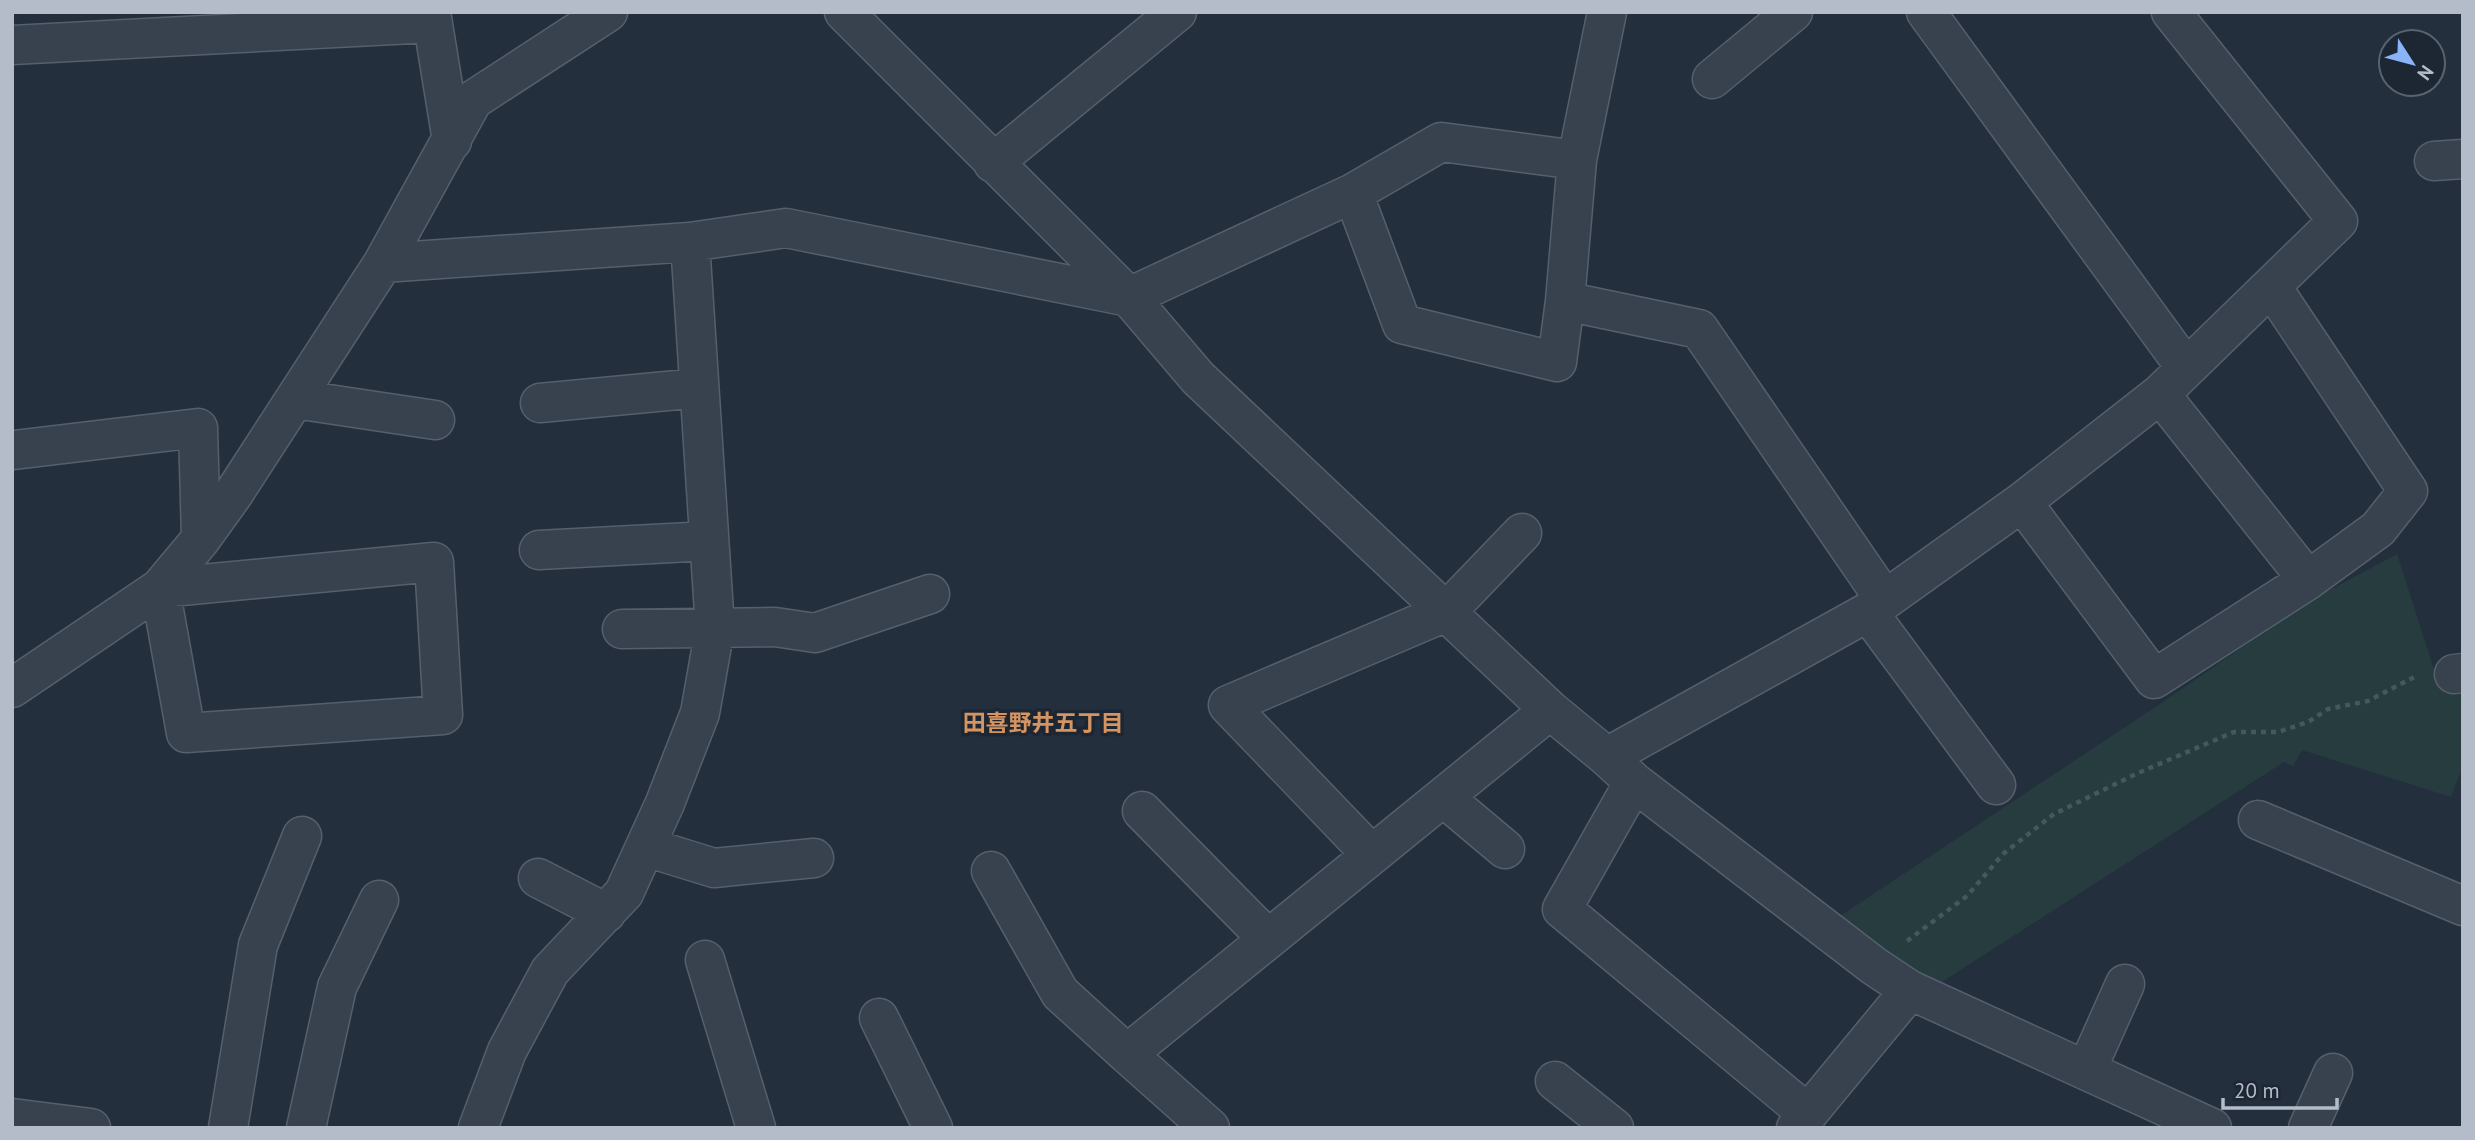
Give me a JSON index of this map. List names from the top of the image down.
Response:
{
  "districts": ["田喜野井五丁目"],
  "scale_bar": "20 m",
  "north": "bottom right"
}
